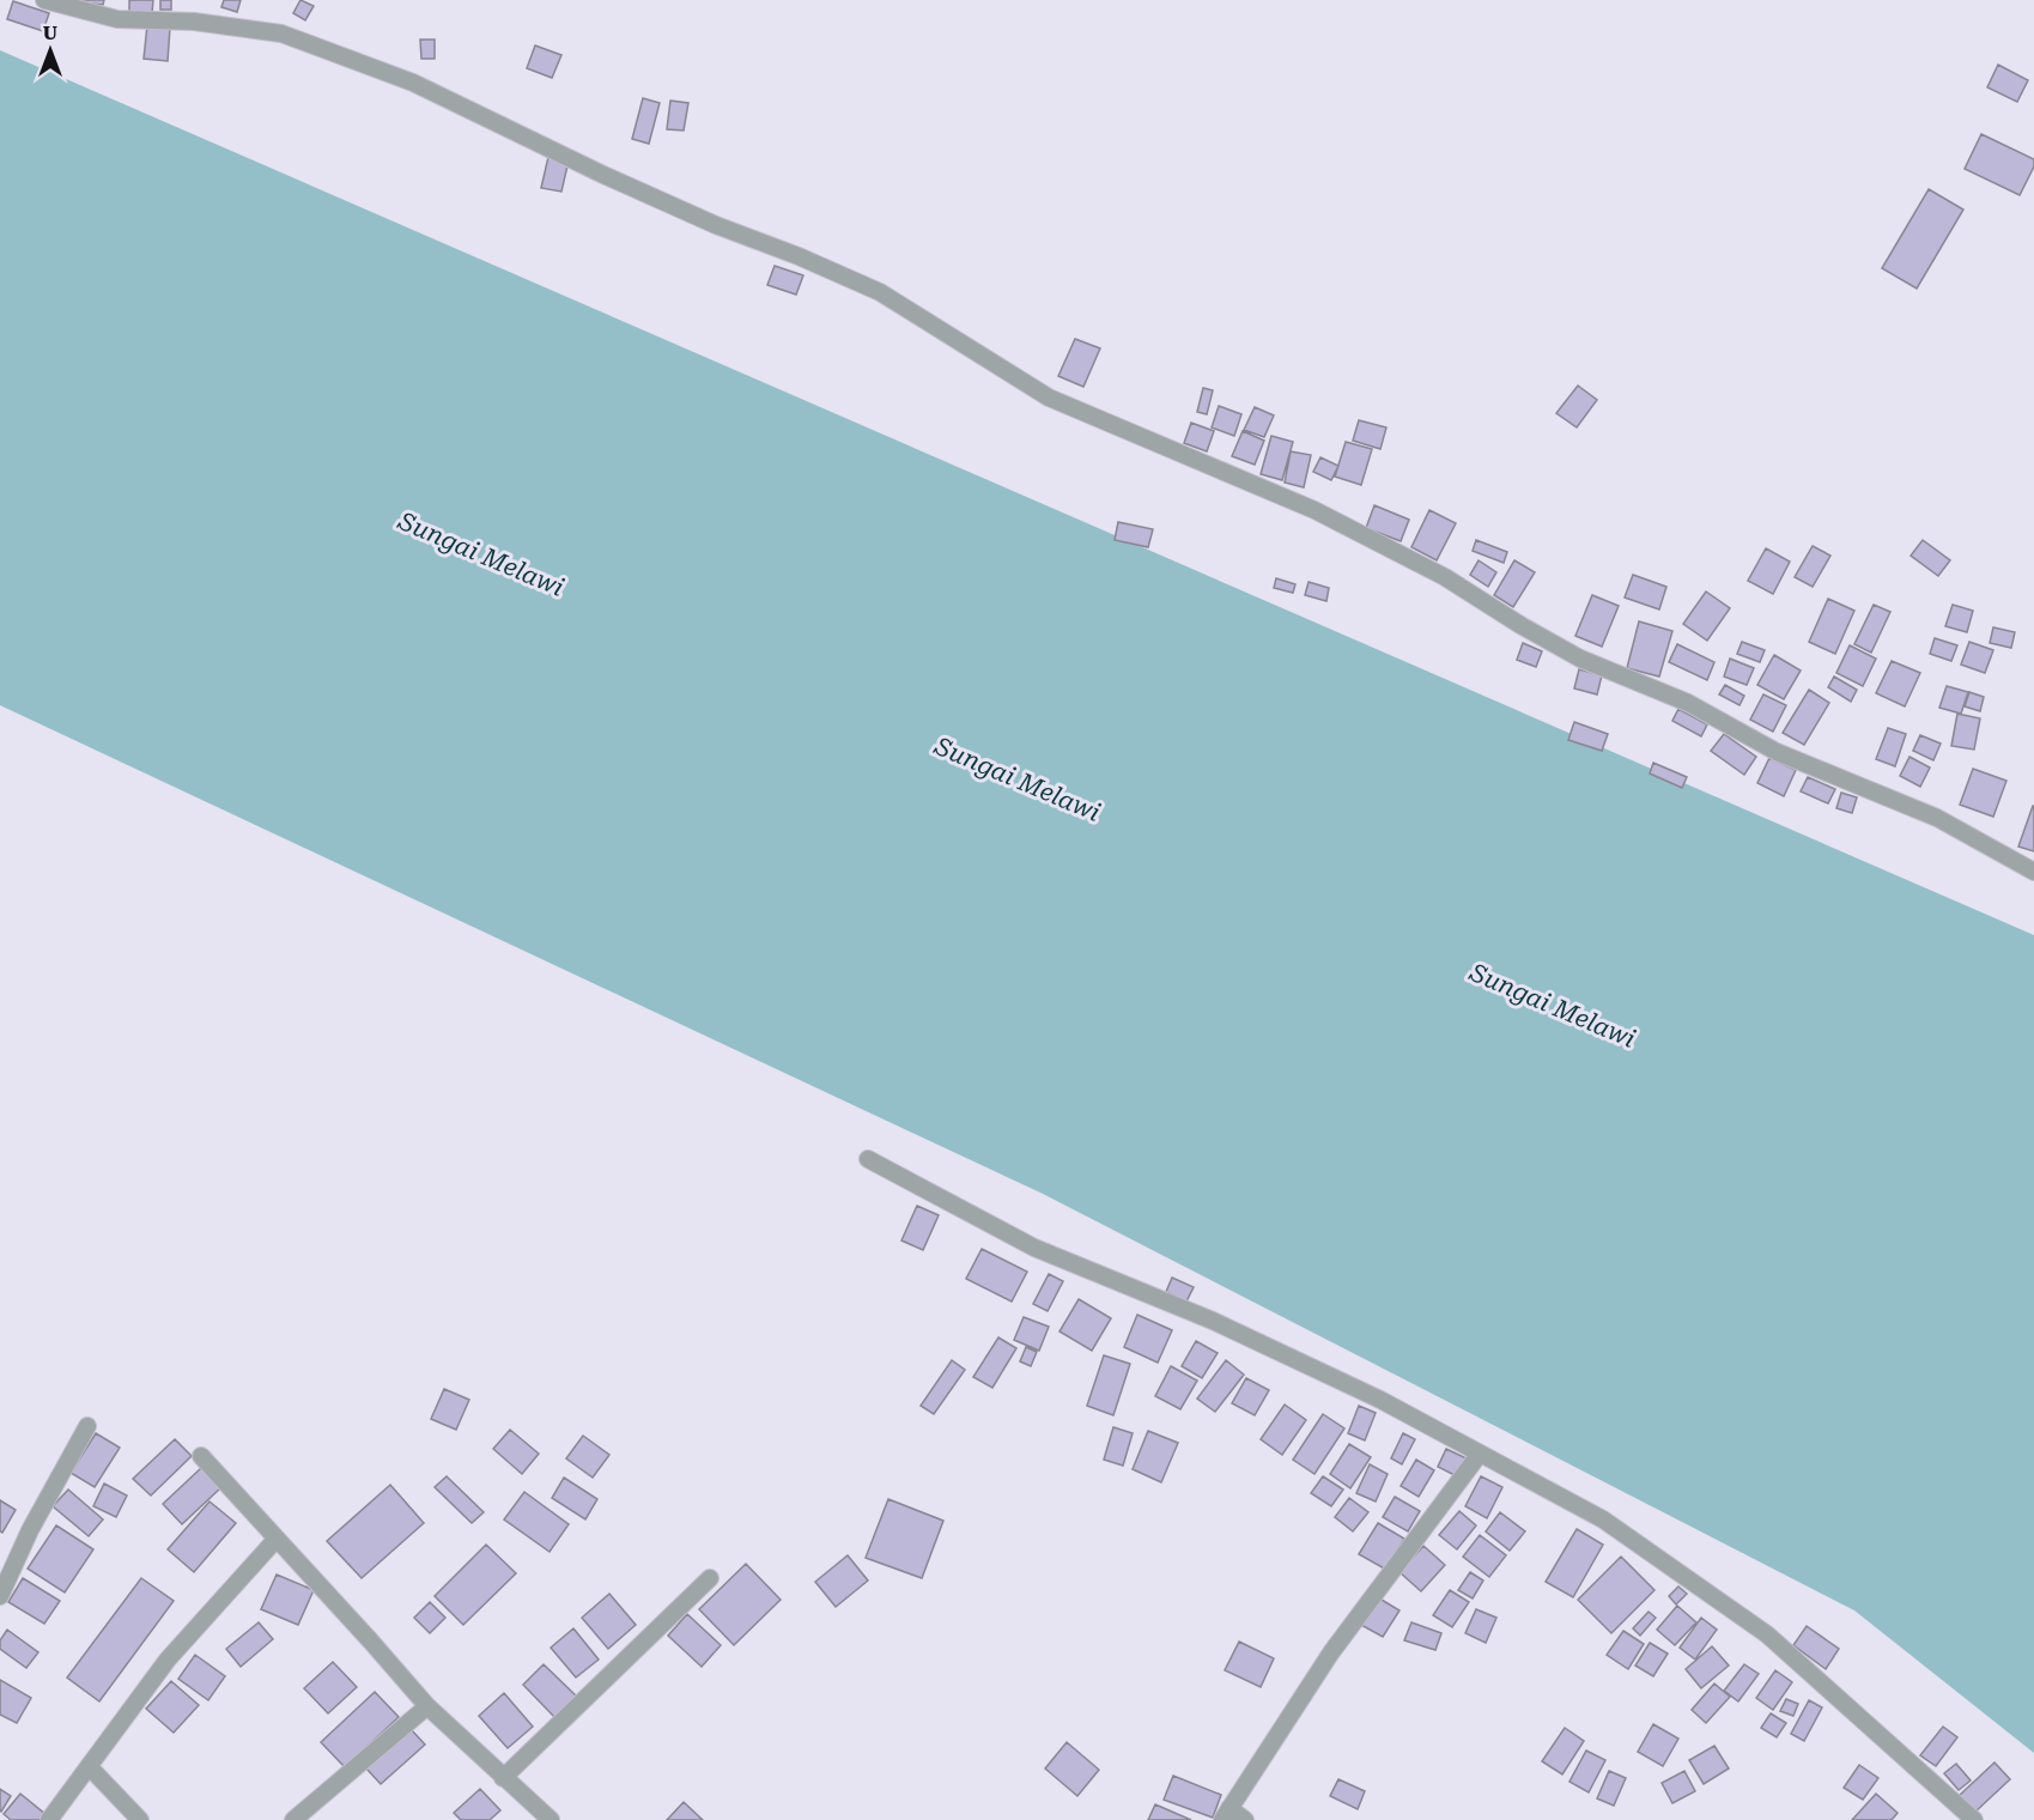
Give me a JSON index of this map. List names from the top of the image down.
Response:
{
  "water": ["Sungai Melawi"],
  "north": "top"
}
